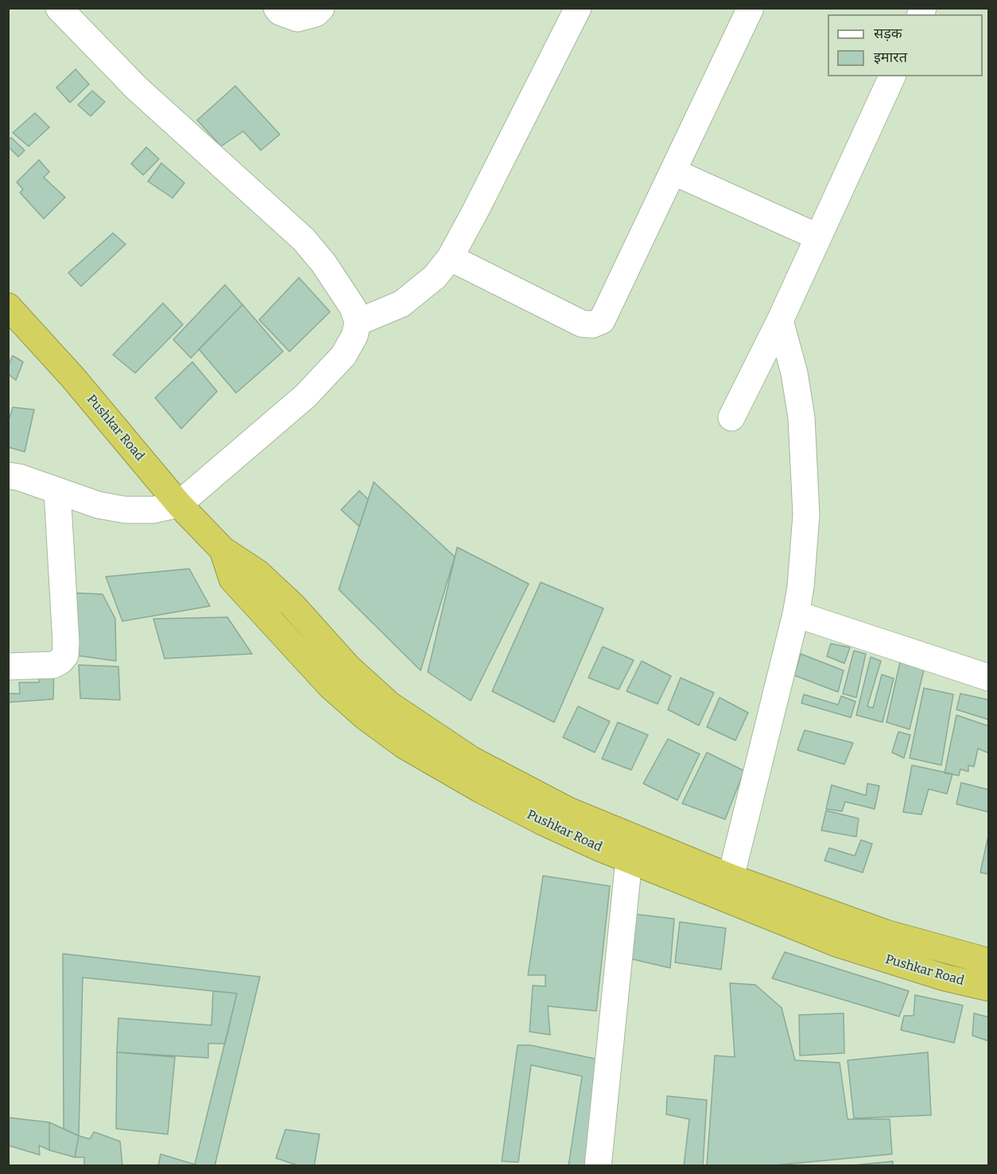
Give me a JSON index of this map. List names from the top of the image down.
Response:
{
  "streets": {
    "highway": ["Pushkar Road"]
  },
  "legend": ["सड़क", "इमारत"]
}
